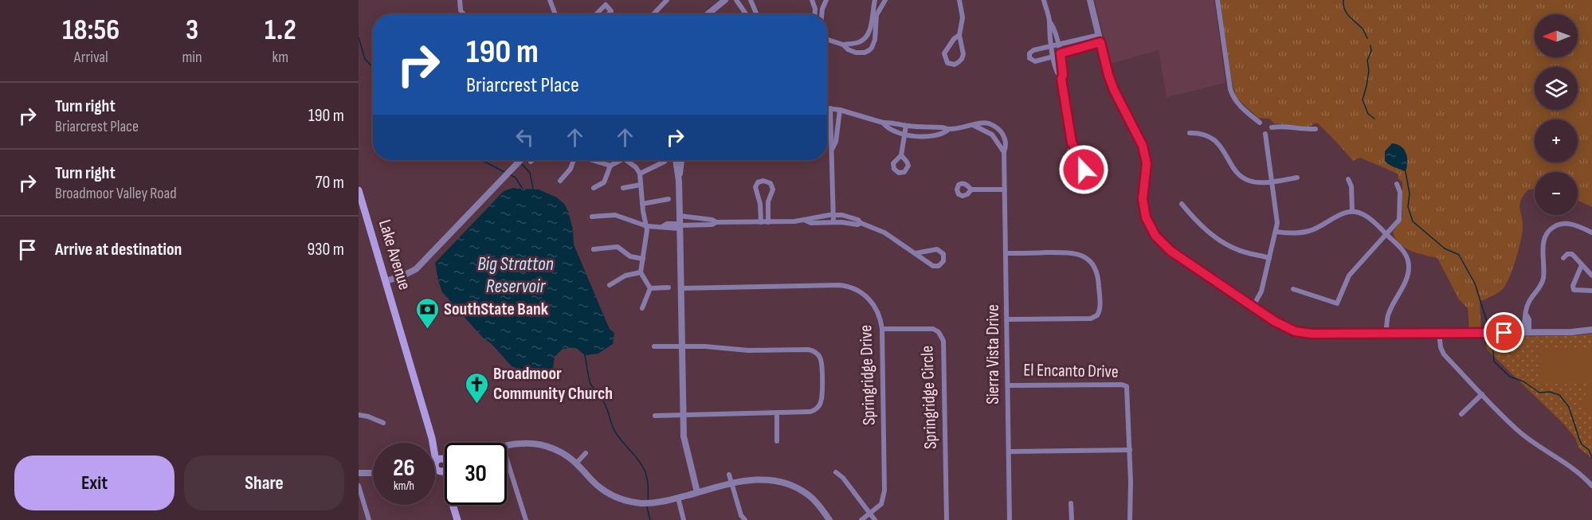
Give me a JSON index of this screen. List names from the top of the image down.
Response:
{
  "streets": {
    "main road": ["Lake Avenue"],
    "street": [
      "Sierra Vista Drive",
      "El Encanto Drive",
      "Springridge Drive",
      "Springridge Circle"
    ]
  },
  "crossings": [
    ["Sierra Vista Drive", "El Encanto Drive"],
    ["Springridge Drive", "Springridge Circle"]
  ],
  "water": ["Big Stratton Reservoir"],
  "places": {
    "bank": ["SouthState Bank"],
    "church": ["Broadmoor Community Church"]
  },
  "north": "left",
  "page": {
    "eta": [
      "18:56",
      "Arrival",
      "3",
      "min",
      "1.2",
      "km"
    ],
    "map_buttons": ["+", "−"],
    "turn": ["190 m", "Briarcrest Place"],
    "list": [
      {
        "name": "Turn right",
        "note": "Briarcrest Place",
        "value": "190 m"
      },
      {
        "name": "Turn right",
        "note": "Broadmoor Valley Road",
        "value": "70 m"
      },
      {
        "name": "Arrive at destination",
        "value": "930 m"
      }
    ],
    "speed": "26 km/h",
    "limit": "30",
    "buttons": ["Exit", "Share"]
  }
}
